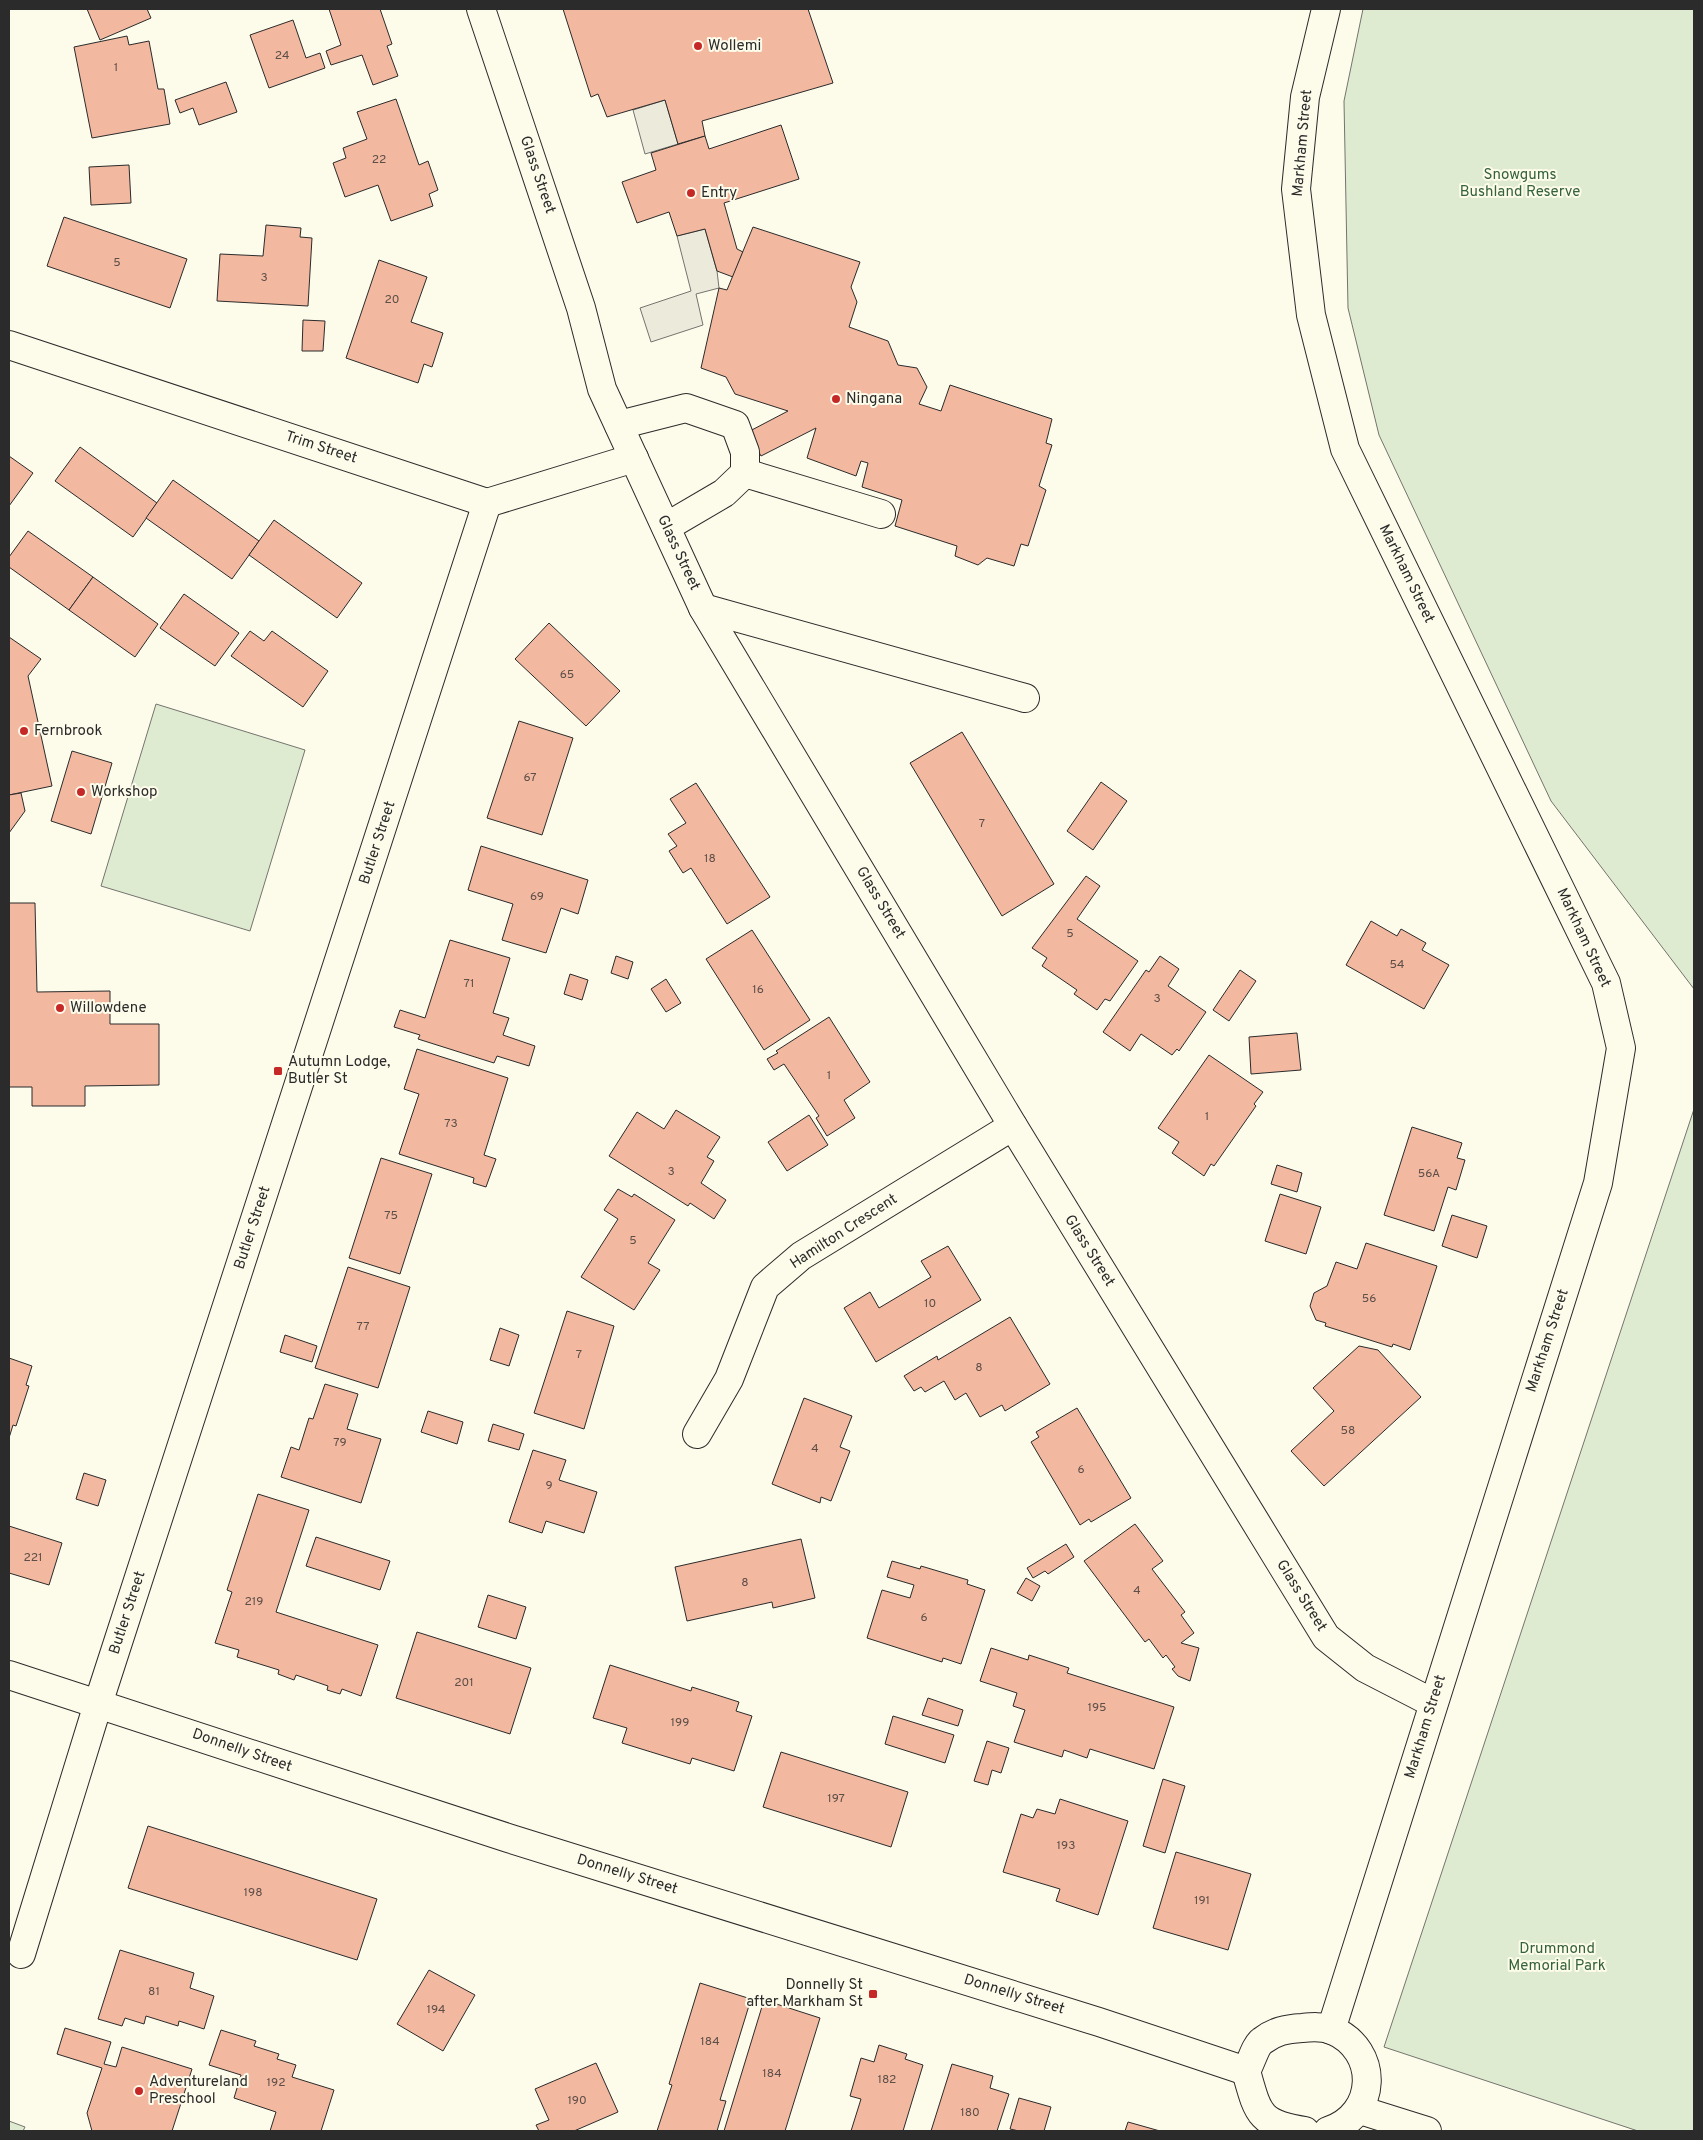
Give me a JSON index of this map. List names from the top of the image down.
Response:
{
  "streets": {
    "street": [
      "Markham Street",
      "Glass Street",
      "Trim Street",
      "Butler Street",
      "Hamilton Crescent",
      "Donnelly Street"
    ]
  },
  "crossings": [
    ["Markham Street", "Glass Street"],
    ["Glass Street", "Hamilton Crescent"],
    ["Trim Street", "Butler Street"],
    ["Butler Street", "Donnelly Street"]
  ],
  "parks": ["Snowgums Bushland Reserve", "Drummond Memorial Park"],
  "places": {
    "other": [
      "Wollemi",
      "Entry",
      "Ningana",
      "Fernbrook",
      "Workshop",
      "Willowdene",
      "Adventureland Preschool"
    ],
    "transit": ["Autumn Lodge, Butler St", "Donnelly St after Markham St"]
  },
  "house_numbers": [
    "24",
    "1",
    "22",
    "5",
    "3",
    "20",
    "65",
    "67",
    "7",
    "18",
    "69",
    "5",
    "54",
    "71",
    "16",
    "3",
    "1",
    "1",
    "73",
    "3",
    "56A",
    "75",
    "5",
    "56",
    "10",
    "77",
    "7",
    "8",
    "58",
    "79",
    "4",
    "6",
    "9",
    "221",
    "8",
    "4",
    "219",
    "6",
    "201",
    "195",
    "199",
    "197",
    "193",
    "198",
    "191",
    "81",
    "194",
    "184",
    "184",
    "182",
    "192",
    "190",
    "180"
  ]
}
